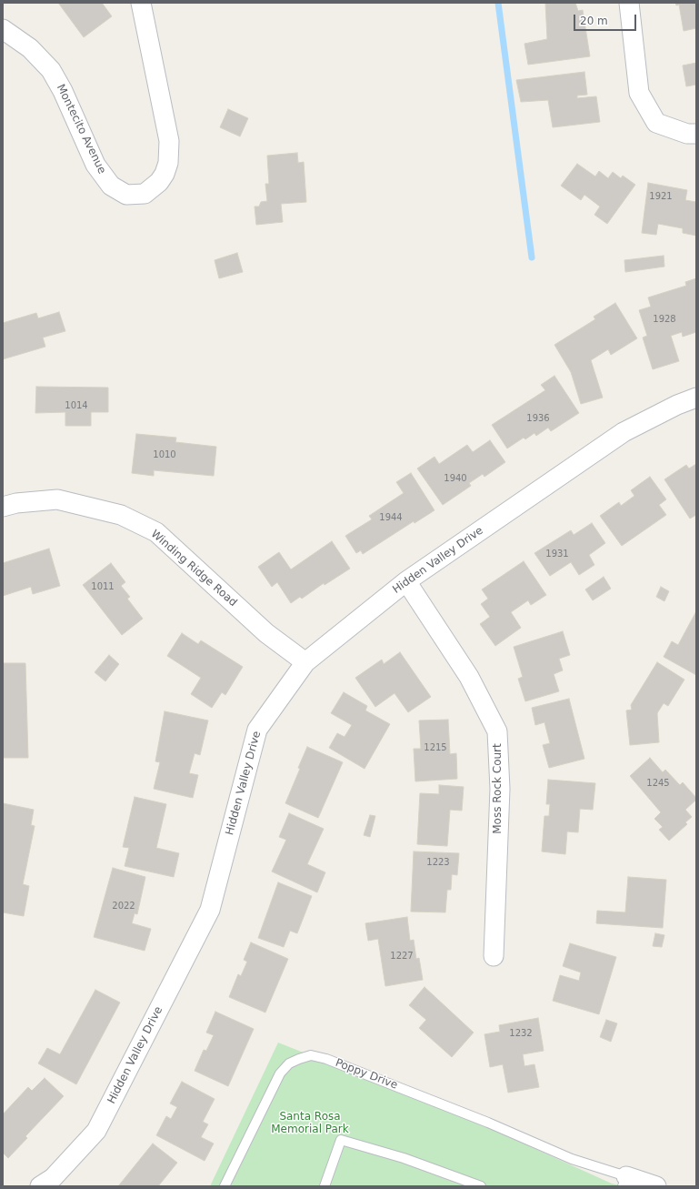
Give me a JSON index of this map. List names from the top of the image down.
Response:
{
  "streets": {
    "street": [
      "Montecito Avenue",
      "Hidden Valley Drive",
      "Winding Ridge Road",
      "Moss Rock Court"
    ],
    "lane": ["Poppy Drive"]
  },
  "crossings": [
    ["Hidden Valley Drive", "Winding Ridge Road"],
    ["Hidden Valley Drive", "Moss Rock Court"]
  ],
  "parks": ["Santa Rosa Memorial Park"],
  "house_numbers": [
    "1921",
    "1928",
    "1014",
    "1936",
    "1010",
    "1940",
    "1944",
    "1931",
    "1011",
    "1215",
    "1245",
    "1223",
    "2022",
    "1227",
    "1232"
  ],
  "scale_bar": "20 m"
}
